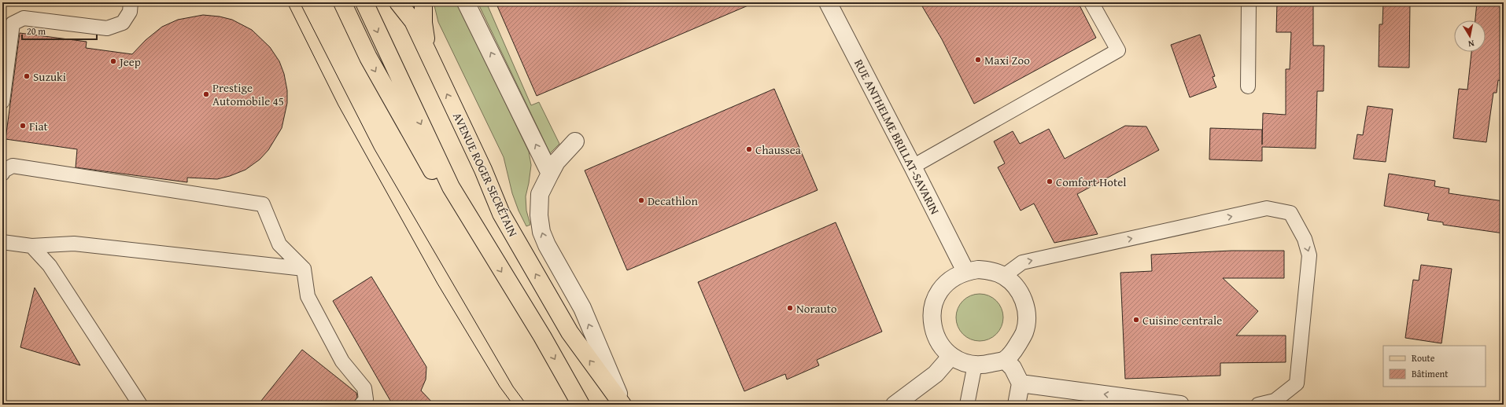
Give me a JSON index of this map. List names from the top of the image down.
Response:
{
  "streets": {
    "main road": ["AVENUE ROGER SECRÉTAIN"],
    "street": ["RUE ANTHELME BRILLAT-SAVARIN"]
  },
  "places": [
    "Maxi Zoo",
    "Jeep",
    "Suzuki",
    "Prestige Automobile 45",
    "Fiat",
    "Chaussea",
    "Comfort Hotel",
    "Decathlon",
    "Norauto",
    "Cuisine centrale"
  ],
  "legend": ["Route", "Bâtiment"],
  "scale_bar": "20 m",
  "north": "bottom"
}
